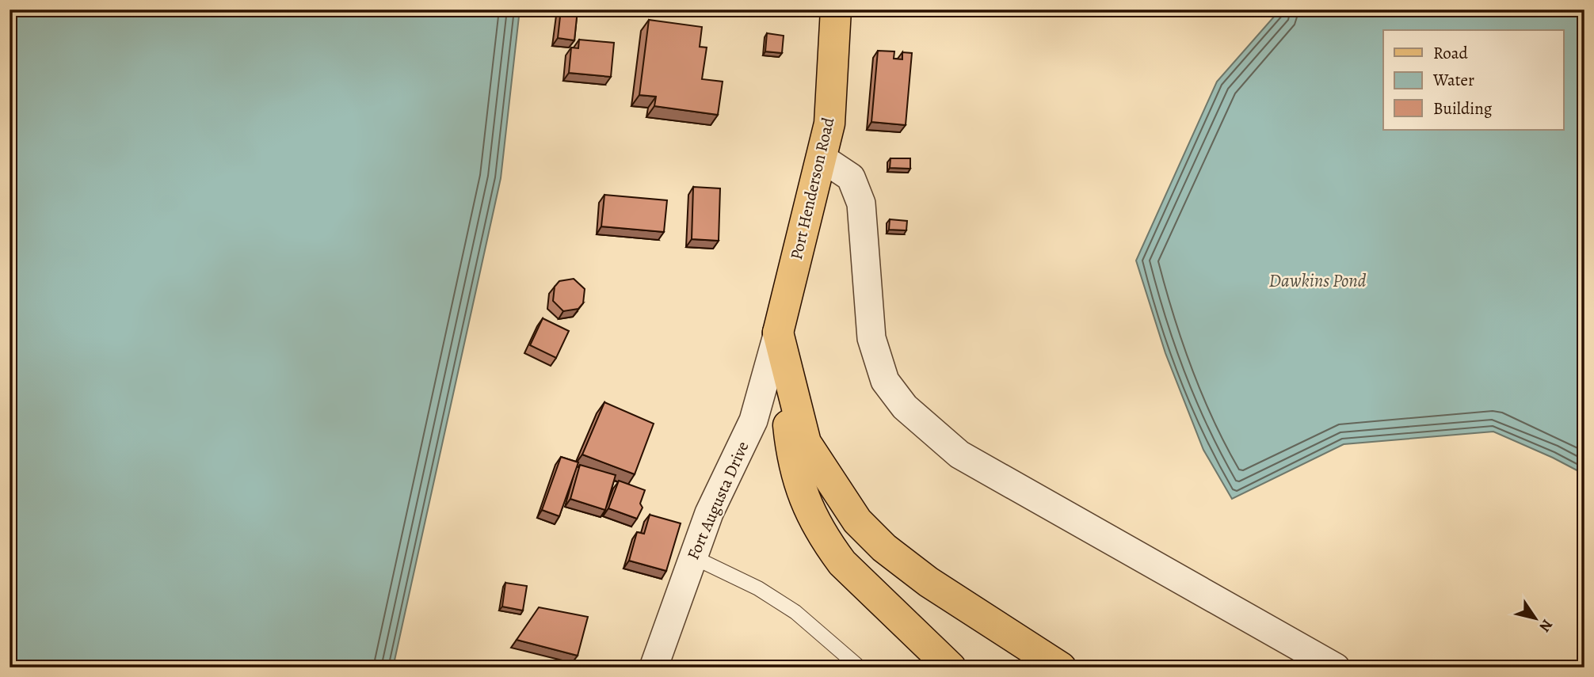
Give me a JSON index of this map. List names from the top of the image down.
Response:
{
  "streets": {
    "main road": ["Port Henderson Road"],
    "street": ["Fort Augusta Drive"]
  },
  "crossings": [
    ["Port Henderson Road", "Fort Augusta Drive"]
  ],
  "water": ["Dawkins Pond"],
  "legend": ["Road", "Water", "Building"],
  "north": "bottom right"
}
